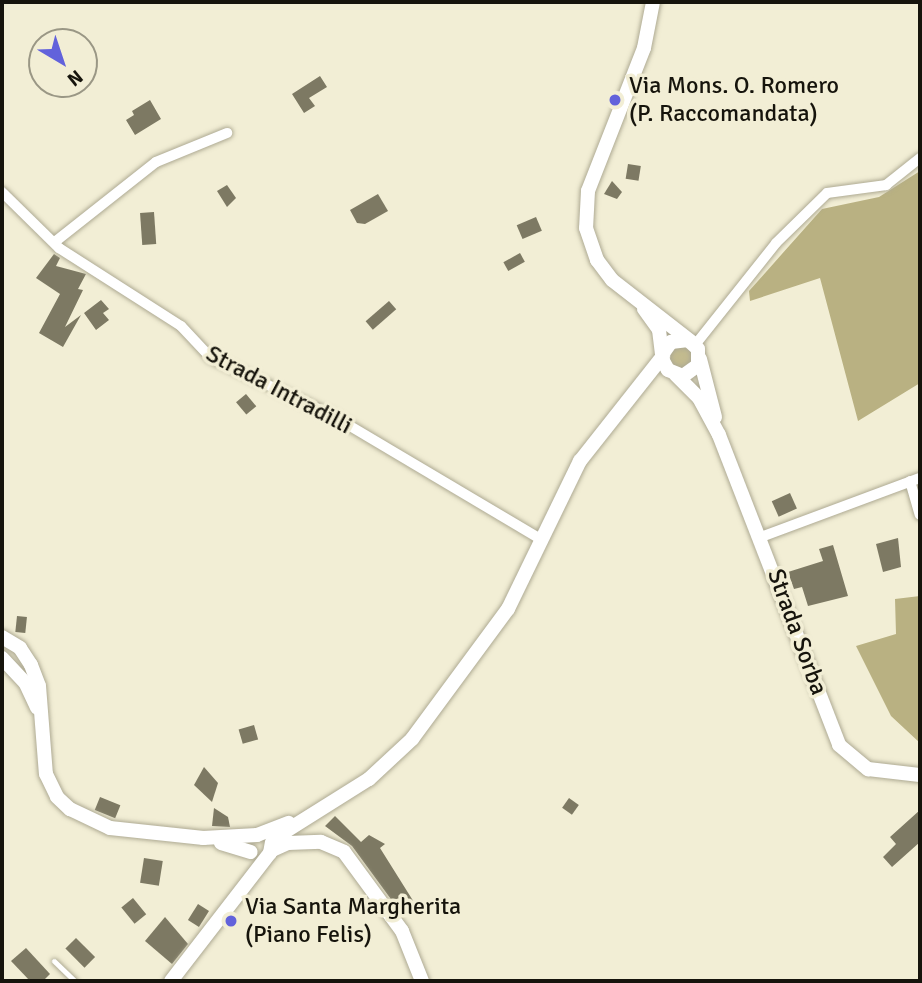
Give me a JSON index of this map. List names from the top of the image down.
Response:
{
  "streets": {
    "street": ["Strada Intradilli", "Strada Sorba"]
  },
  "places": ["Via Mons. O. Romero (P. Raccomandata)", "Via Santa Margherita (Piano Felis)"],
  "north": "bottom right"
}
